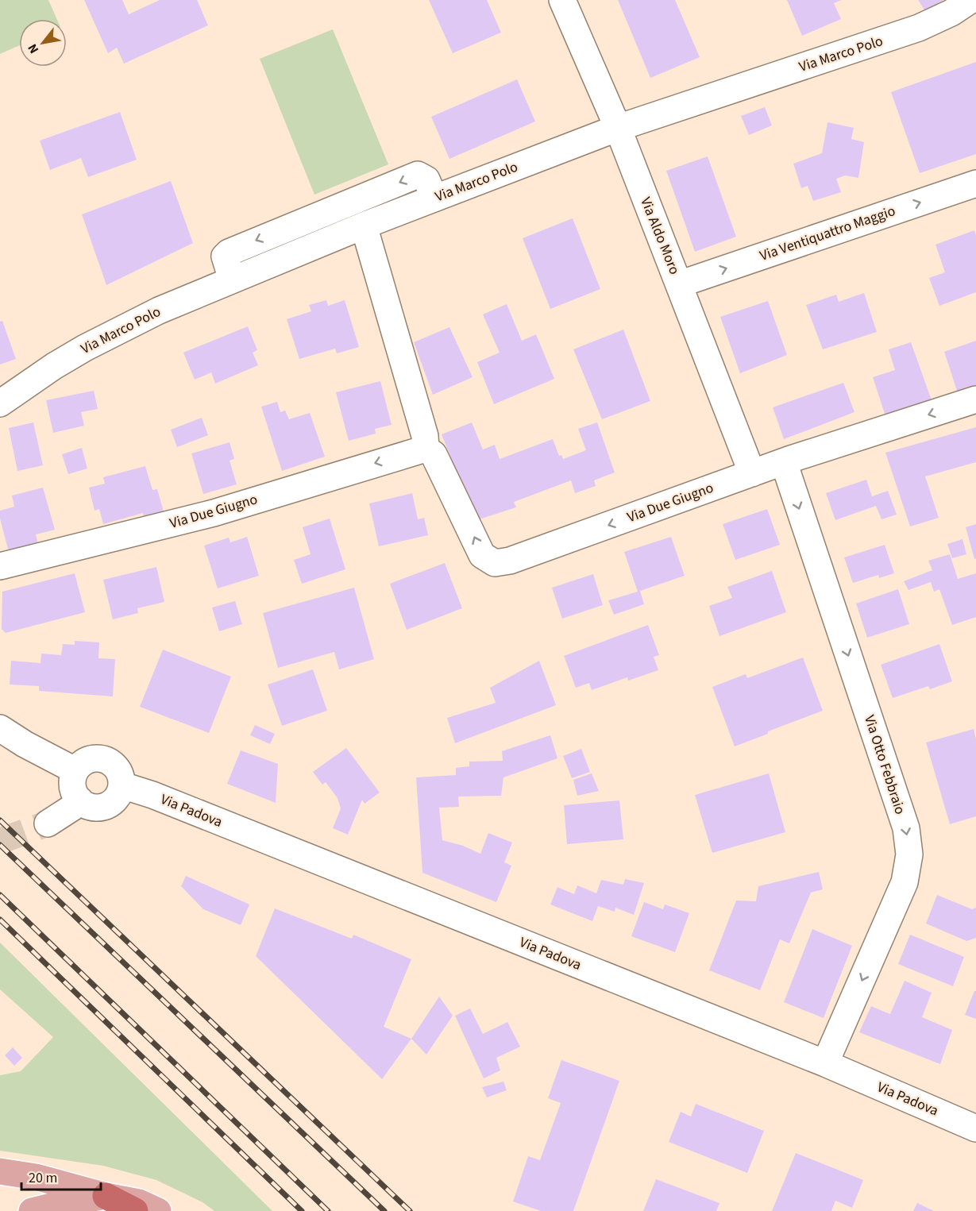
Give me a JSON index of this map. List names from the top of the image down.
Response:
{
  "streets": {
    "street": [
      "Via Marco Polo",
      "Via Ventiquattro Maggio",
      "Via Aldo Moro",
      "Via Due Giugno",
      "Via Otto Febbraio",
      "Via Padova"
    ]
  },
  "crossings": [
    ["Via Marco Polo", "Via Aldo Moro"],
    ["Via Marco Polo", "Via Due Giugno"],
    ["Via Ventiquattro Maggio", "Via Aldo Moro"],
    ["Via Aldo Moro", "Via Due Giugno"],
    ["Via Due Giugno", "Via Otto Febbraio"],
    ["Via Otto Febbraio", "Via Padova"]
  ],
  "one_way": ["Via Ventiquattro Maggio", "Via Due Giugno", "Via Otto Febbraio"],
  "scale_bar": "20 m",
  "north": "bottom left"
}
